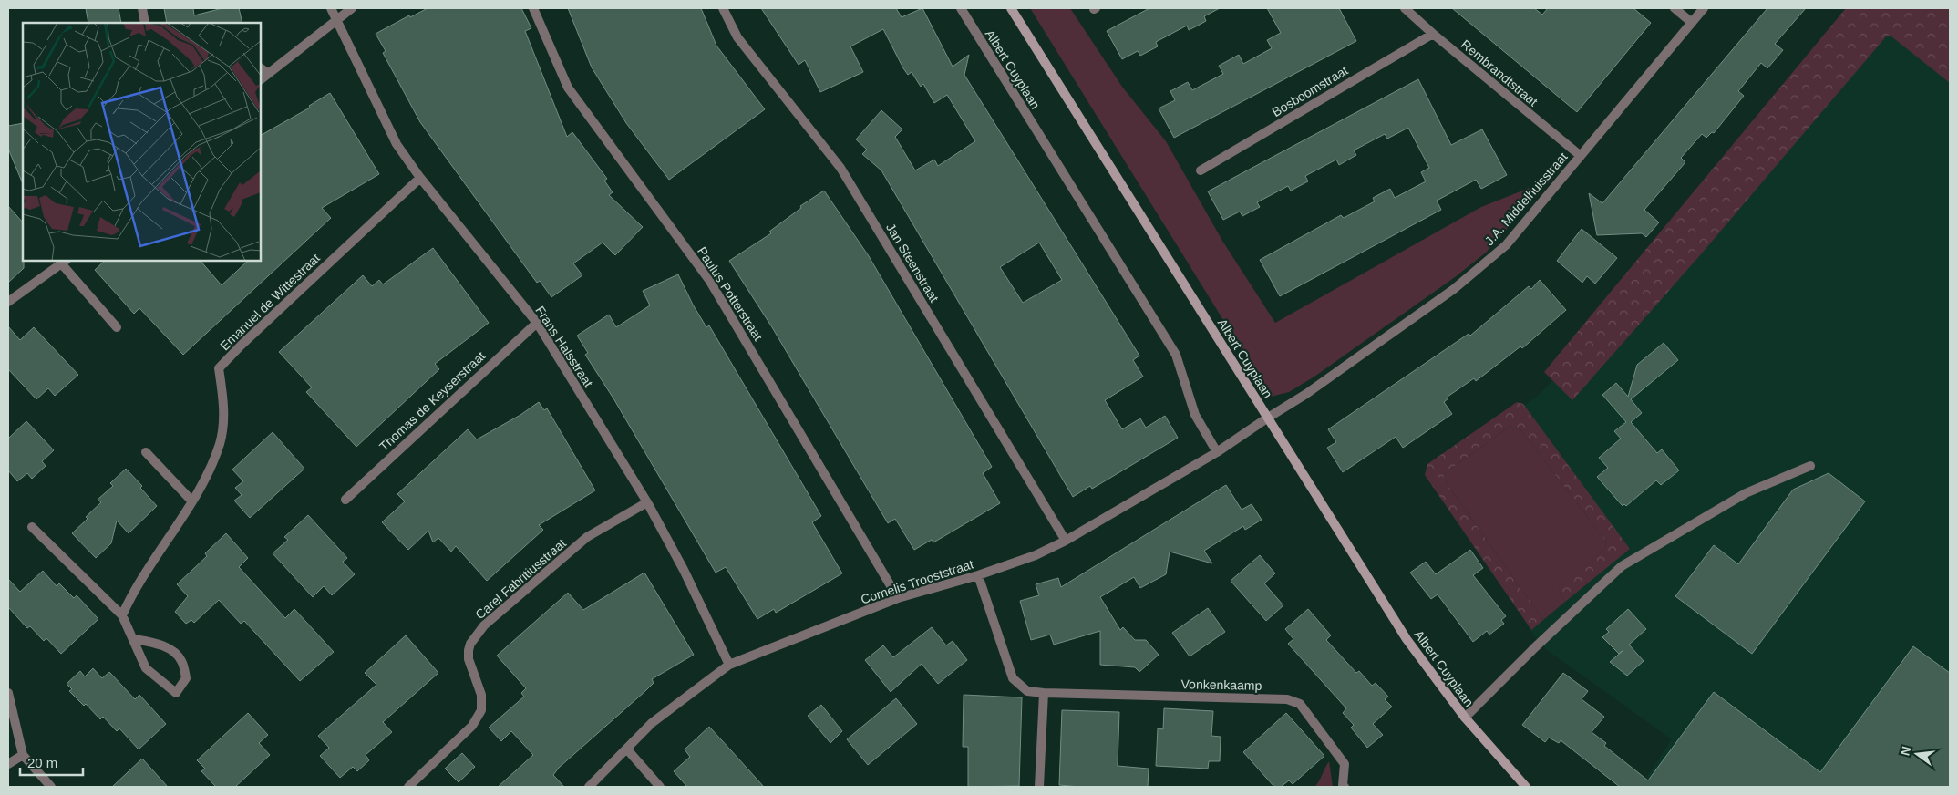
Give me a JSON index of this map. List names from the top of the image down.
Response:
{
  "streets": {
    "street": [
      "Albert Cuyplaan",
      "Rembrandtstraat",
      "Bosboomstraat",
      "J.A. Middelhuisstraat",
      "Jan Steenstraat",
      "Paulus Potterstraat",
      "Emanuel de Wittestraat",
      "Frans Halsstraat",
      "Thomas de Keyserstraat",
      "Carel Fabritiusstraat",
      "Cornelis Trooststraat",
      "Vonkenkaamp"
    ]
  },
  "crossings": [
    ["Albert Cuyplaan", "J.A. Middelhuisstraat"],
    ["Albert Cuyplaan", "Cornelis Trooststraat"],
    ["Rembrandtstraat", "Bosboomstraat"],
    ["Rembrandtstraat", "J.A. Middelhuisstraat"],
    ["J.A. Middelhuisstraat", "Cornelis Trooststraat"],
    ["Jan Steenstraat", "Cornelis Trooststraat"],
    ["Paulus Potterstraat", "Cornelis Trooststraat"],
    ["Emanuel de Wittestraat", "Frans Halsstraat"],
    ["Frans Halsstraat", "Thomas de Keyserstraat"],
    ["Frans Halsstraat", "Carel Fabritiusstraat"],
    ["Frans Halsstraat", "Cornelis Trooststraat"],
    ["Cornelis Trooststraat", "Vonkenkaamp"]
  ],
  "scale_bar": "20 m",
  "north": "left"
}
